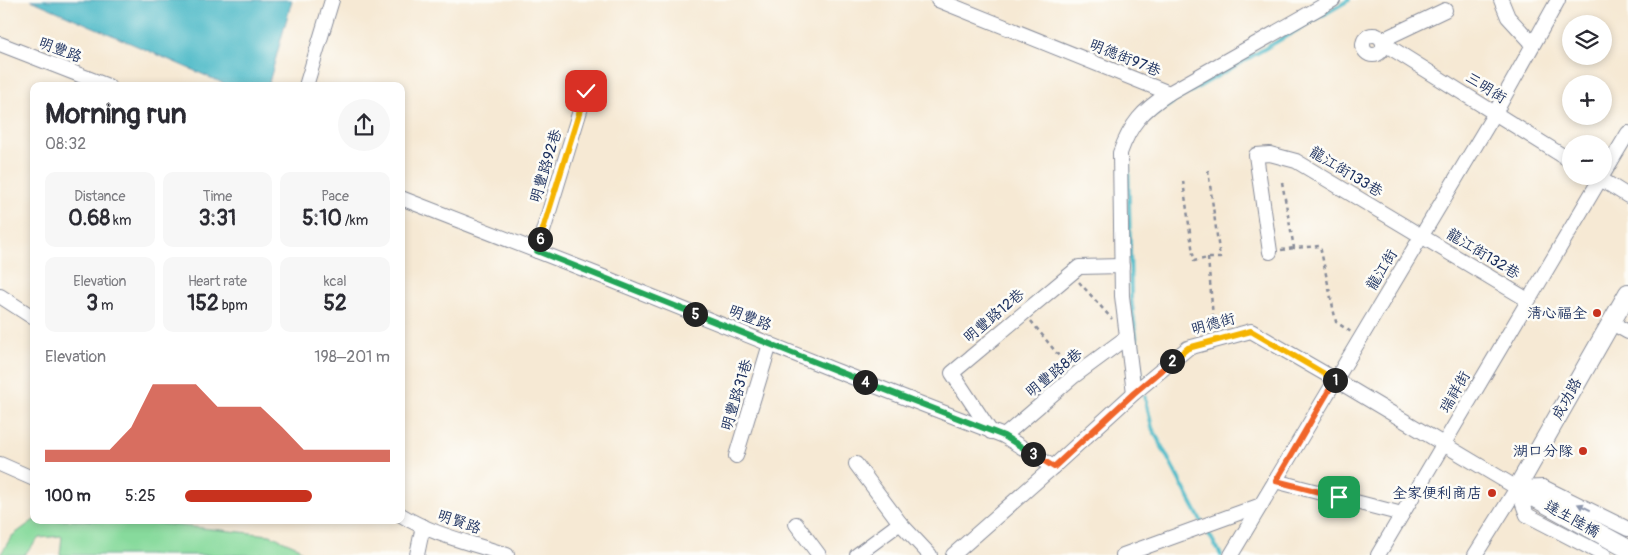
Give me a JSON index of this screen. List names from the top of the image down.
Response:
{
  "streets": {
    "main road": ["成功路", "達生陸橋"],
    "street": [
      "明豐路",
      "明德街97巷",
      "三明街",
      "明豐路92巷",
      "龍江街133巷",
      "龍江街132巷",
      "龍江街",
      "明豐路12巷",
      "明德街",
      "明豐路8巷",
      "瑞祥街",
      "明豐路31巷",
      "明賢路"
    ]
  },
  "crossings": [
    ["明豐路", "明豐路92巷"],
    ["明豐路", "明豐路12巷"],
    ["明豐路", "明德街"],
    ["明豐路", "明豐路8巷"],
    ["明豐路", "明豐路31巷"],
    ["明德街97巷", "明豐路12巷"],
    ["明德街97巷", "明德街"],
    ["明德街97巷", "明豐路8巷"],
    ["三明街", "龍江街"],
    ["龍江街133巷", "龍江街132巷"],
    ["龍江街133巷", "龍江街"],
    ["龍江街132巷", "龍江街"],
    ["龍江街132巷", "瑞祥街"],
    ["龍江街", "明德街"],
    ["明豐路12巷", "明豐路8巷"],
    ["明德街", "瑞祥街"],
    ["明德街", "成功路"],
    ["明德街", "達生陸橋"],
    ["成功路", "達生陸橋"]
  ],
  "places": ["清心福全", "湖口分隊", "全家便利商店"],
  "page": {
    "map_buttons": ["+", "−"],
    "heading": ["Morning run", "08:32"],
    "stats": [
      ["Distance", "0.68 km"],
      ["Time", "3:31"],
      ["Pace", "5:10 /km"],
      ["Elevation", "3 m"],
      ["Heart rate", "152 bpm"],
      ["kcal", "52"]
    ],
    "pins": [
      "6",
      "5",
      "2",
      "1",
      "4",
      "3"
    ],
    "chart": ["Elevation", "198–201 m"],
    "list": [
      {
        "name": "100 m",
        "note": "5:25"
      }
    ]
  }
}
